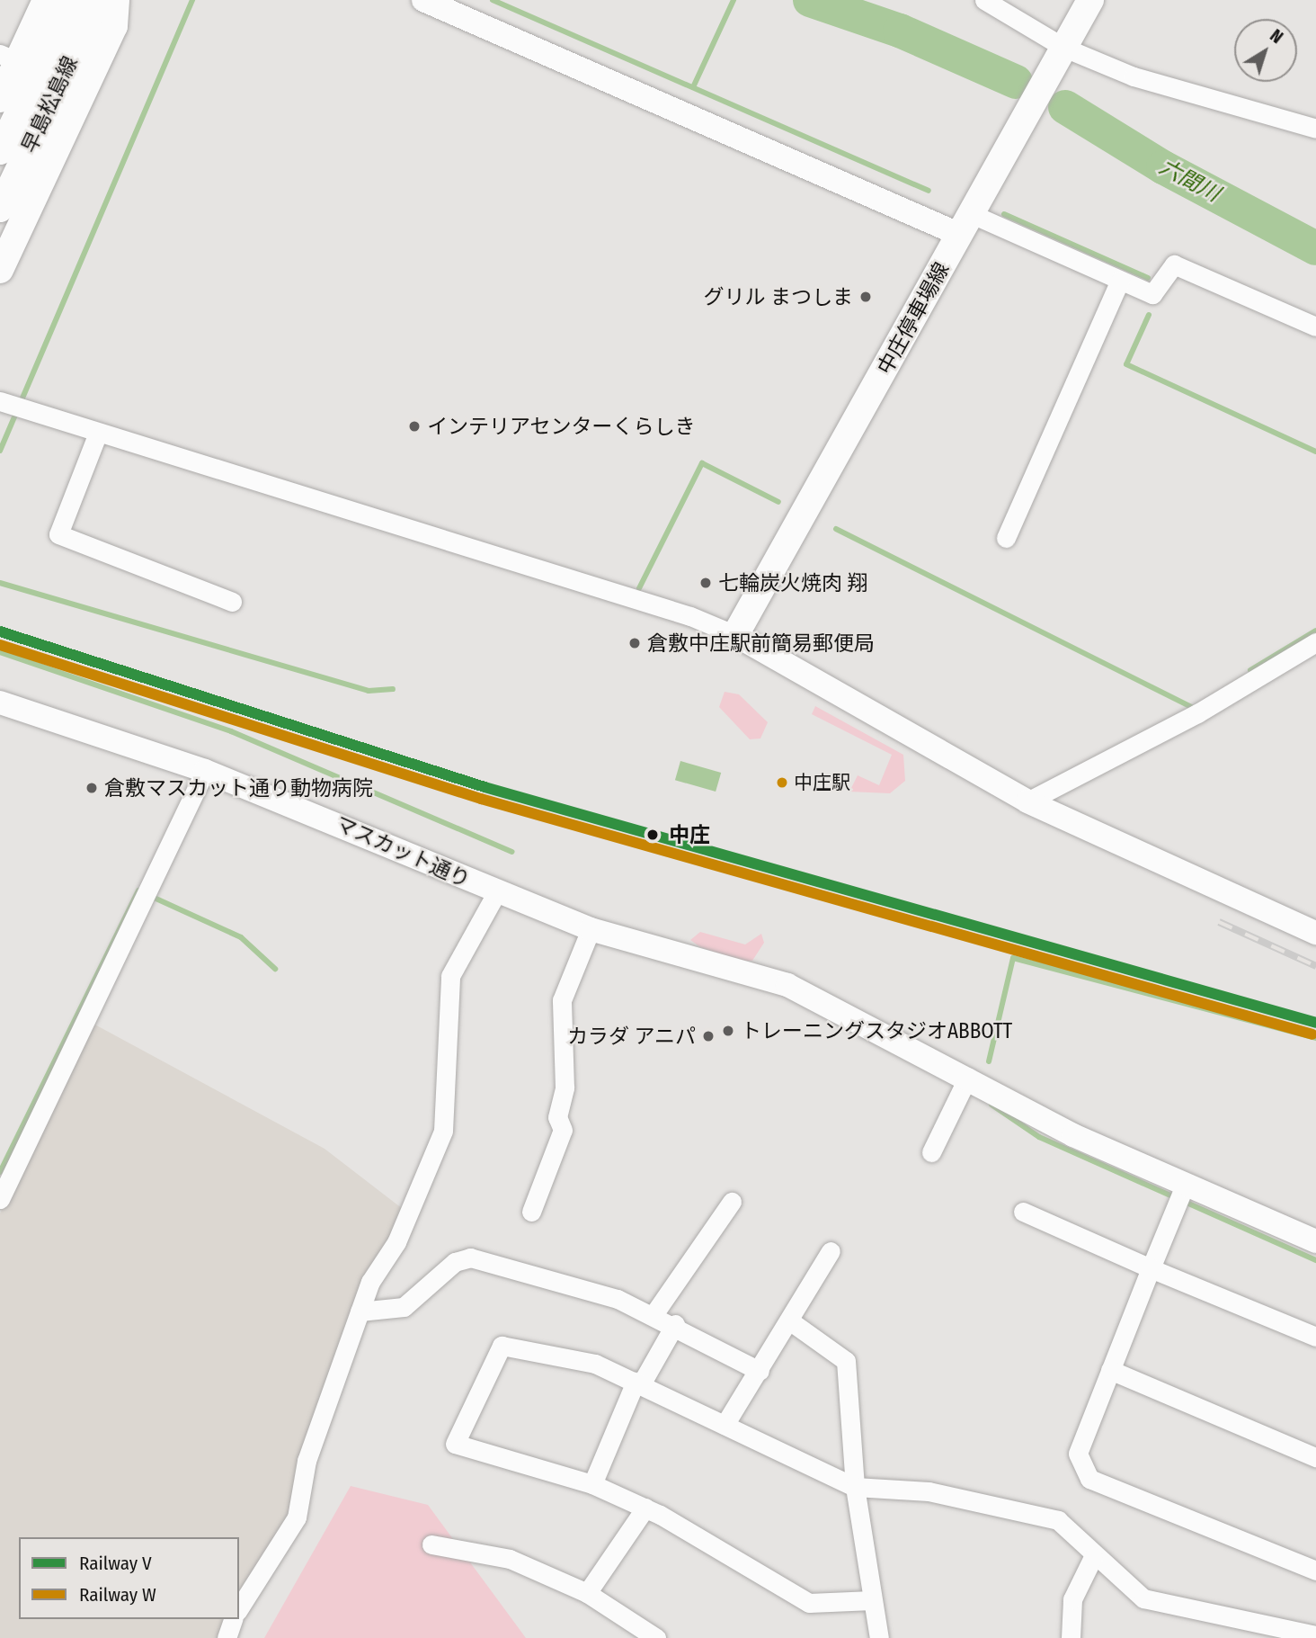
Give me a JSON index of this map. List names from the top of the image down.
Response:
{
  "streets": {
    "main road": ["早島松島線", "中庄停車場線"],
    "street": ["マスカット通り"]
  },
  "water": ["六間川"],
  "places": [
    "グリル まつしま",
    "インテリアセンターくらしき",
    "七輪炭火焼肉 翔",
    "倉敷中庄駅前簡易郵便局",
    "中庄駅",
    "倉敷マスカット通り動物病院",
    "中庄",
    "トレーニングスタジオABBOTT",
    "カラダ アニパ"
  ],
  "lines": ["rail line V", "rail line W"],
  "legend": ["Railway V", "Railway W"],
  "north": "top right"
}
